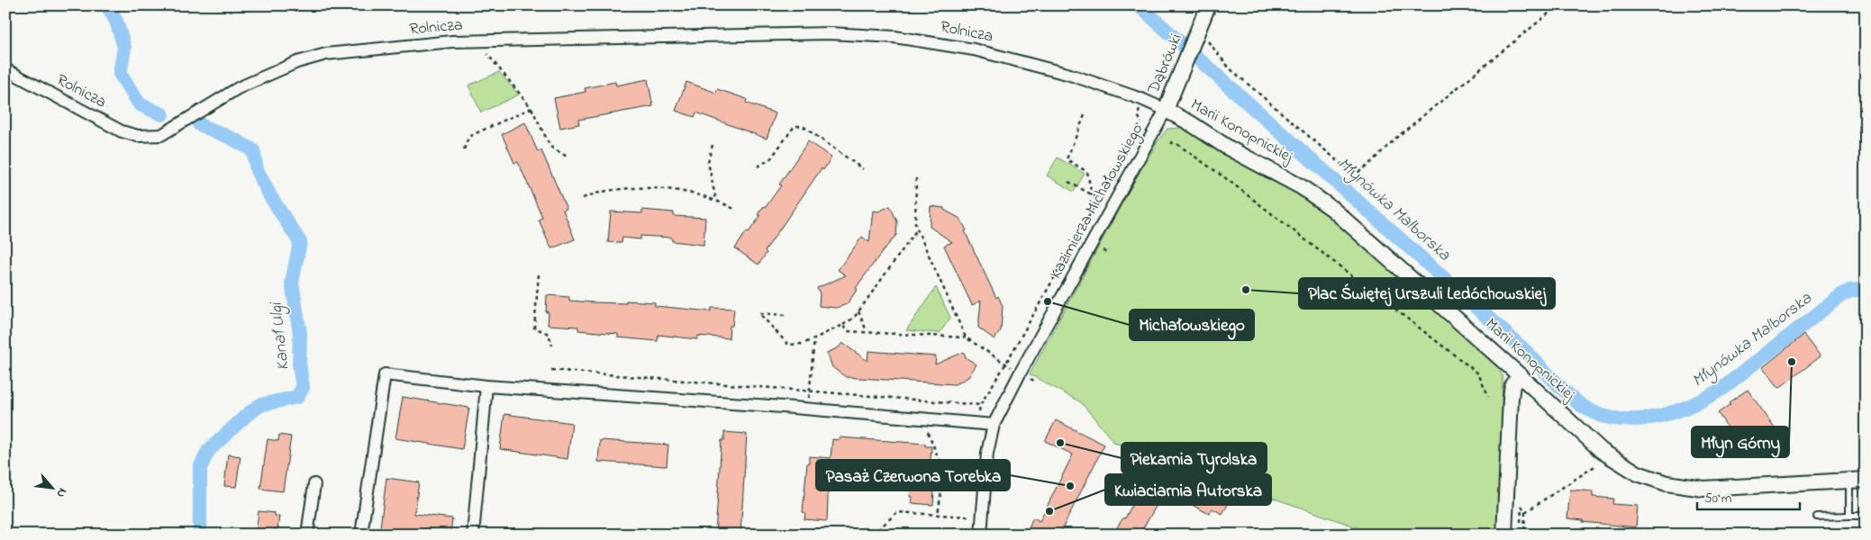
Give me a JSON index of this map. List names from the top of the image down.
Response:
{
  "streets": {
    "street": [
      "Rolnicza",
      "Dąbrówki",
      "Marii Konopnickiej",
      "Kazimierza Michałowskiego"
    ]
  },
  "crossings": [
    ["Rolnicza", "Dąbrówki"],
    ["Rolnicza", "Marii Konopnickiej"],
    ["Rolnicza", "Kazimierza Michałowskiego"],
    ["Dąbrówki", "Marii Konopnickiej"],
    ["Dąbrówki", "Kazimierza Michałowskiego"],
    ["Marii Konopnickiej", "Kazimierza Michałowskiego"]
  ],
  "water": ["Młynówka Malborska", "Kanał Ulgi"],
  "places": [
    "Plac Świętej Urszuli Ledóchowskiej",
    "Michałowskiego",
    "Młyn Górny",
    "Piekarnia Tyrolska",
    "Pasaż Czerwona Torebka",
    "Kwiaciarnia Autorska"
  ],
  "scale_bar": "50 m",
  "north": "bottom right"
}
